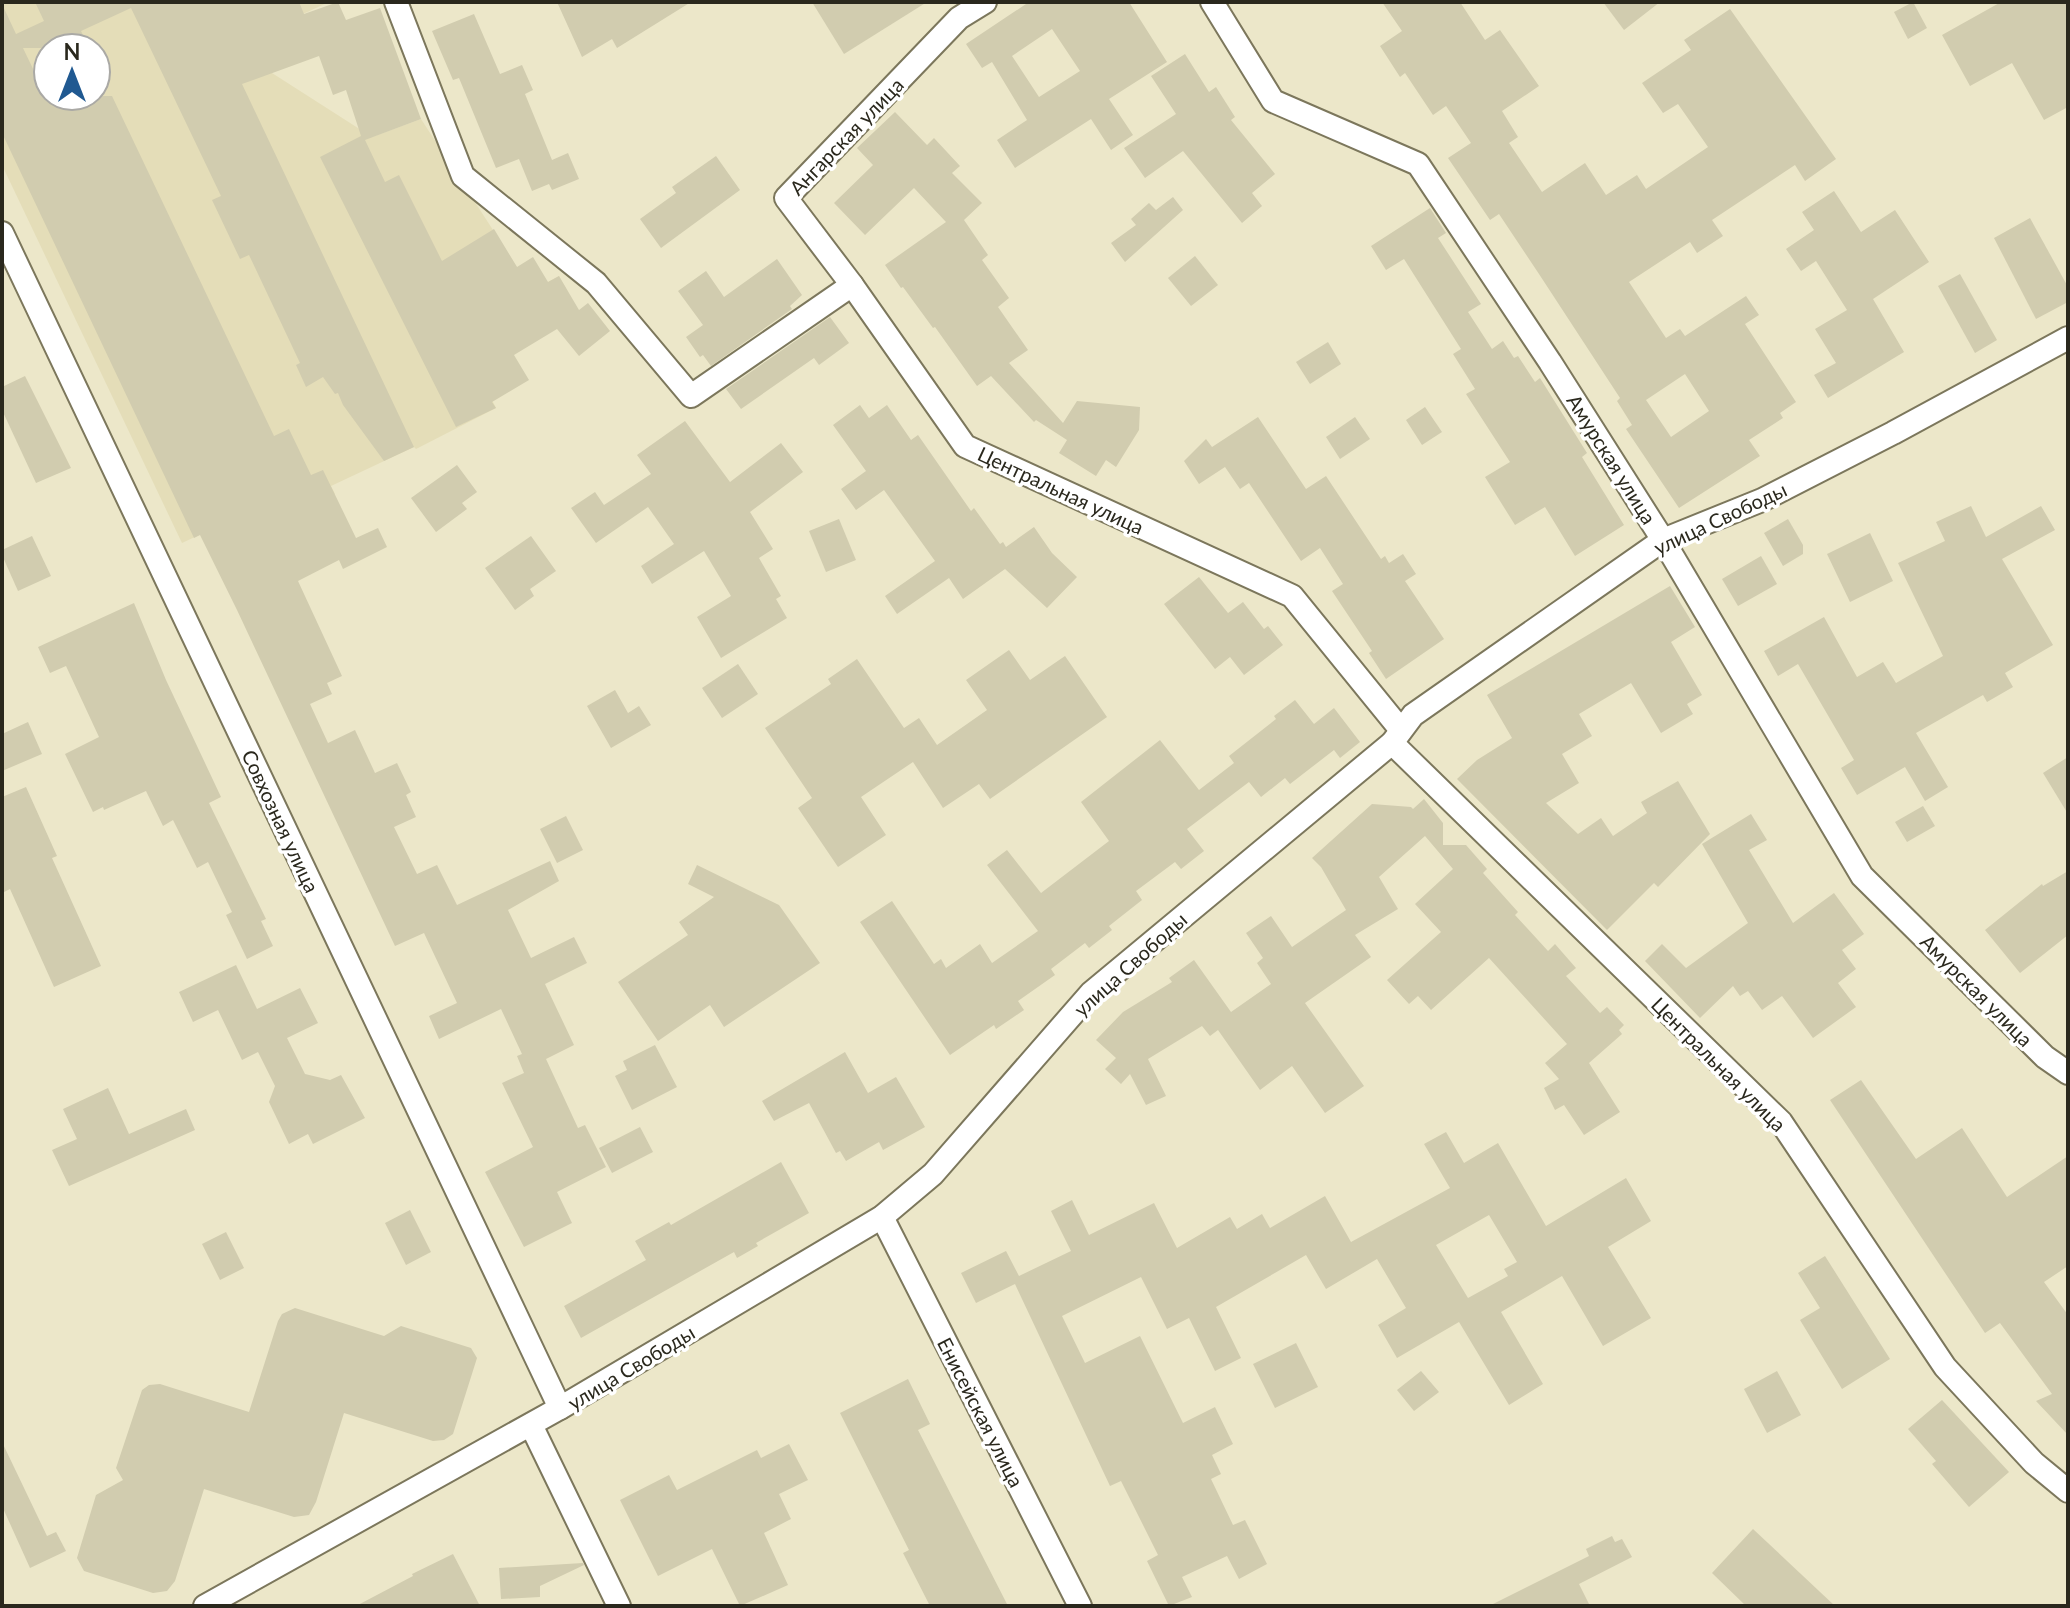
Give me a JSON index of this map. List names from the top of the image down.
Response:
{
  "streets": {
    "street": [
      "Ангарская улица",
      "Амурская улица",
      "Центральная улица",
      "улица Свободы",
      "Совхозная улица",
      "Енисейская улица"
    ]
  },
  "crossings": [
    ["Ангарская улица", "Центральная улица"],
    ["Амурская улица", "улица Свободы"],
    ["Центральная улица", "улица Свободы"],
    ["улица Свободы", "Совхозная улица"],
    ["улица Свободы", "Енисейская улица"]
  ],
  "north": "top"
}
